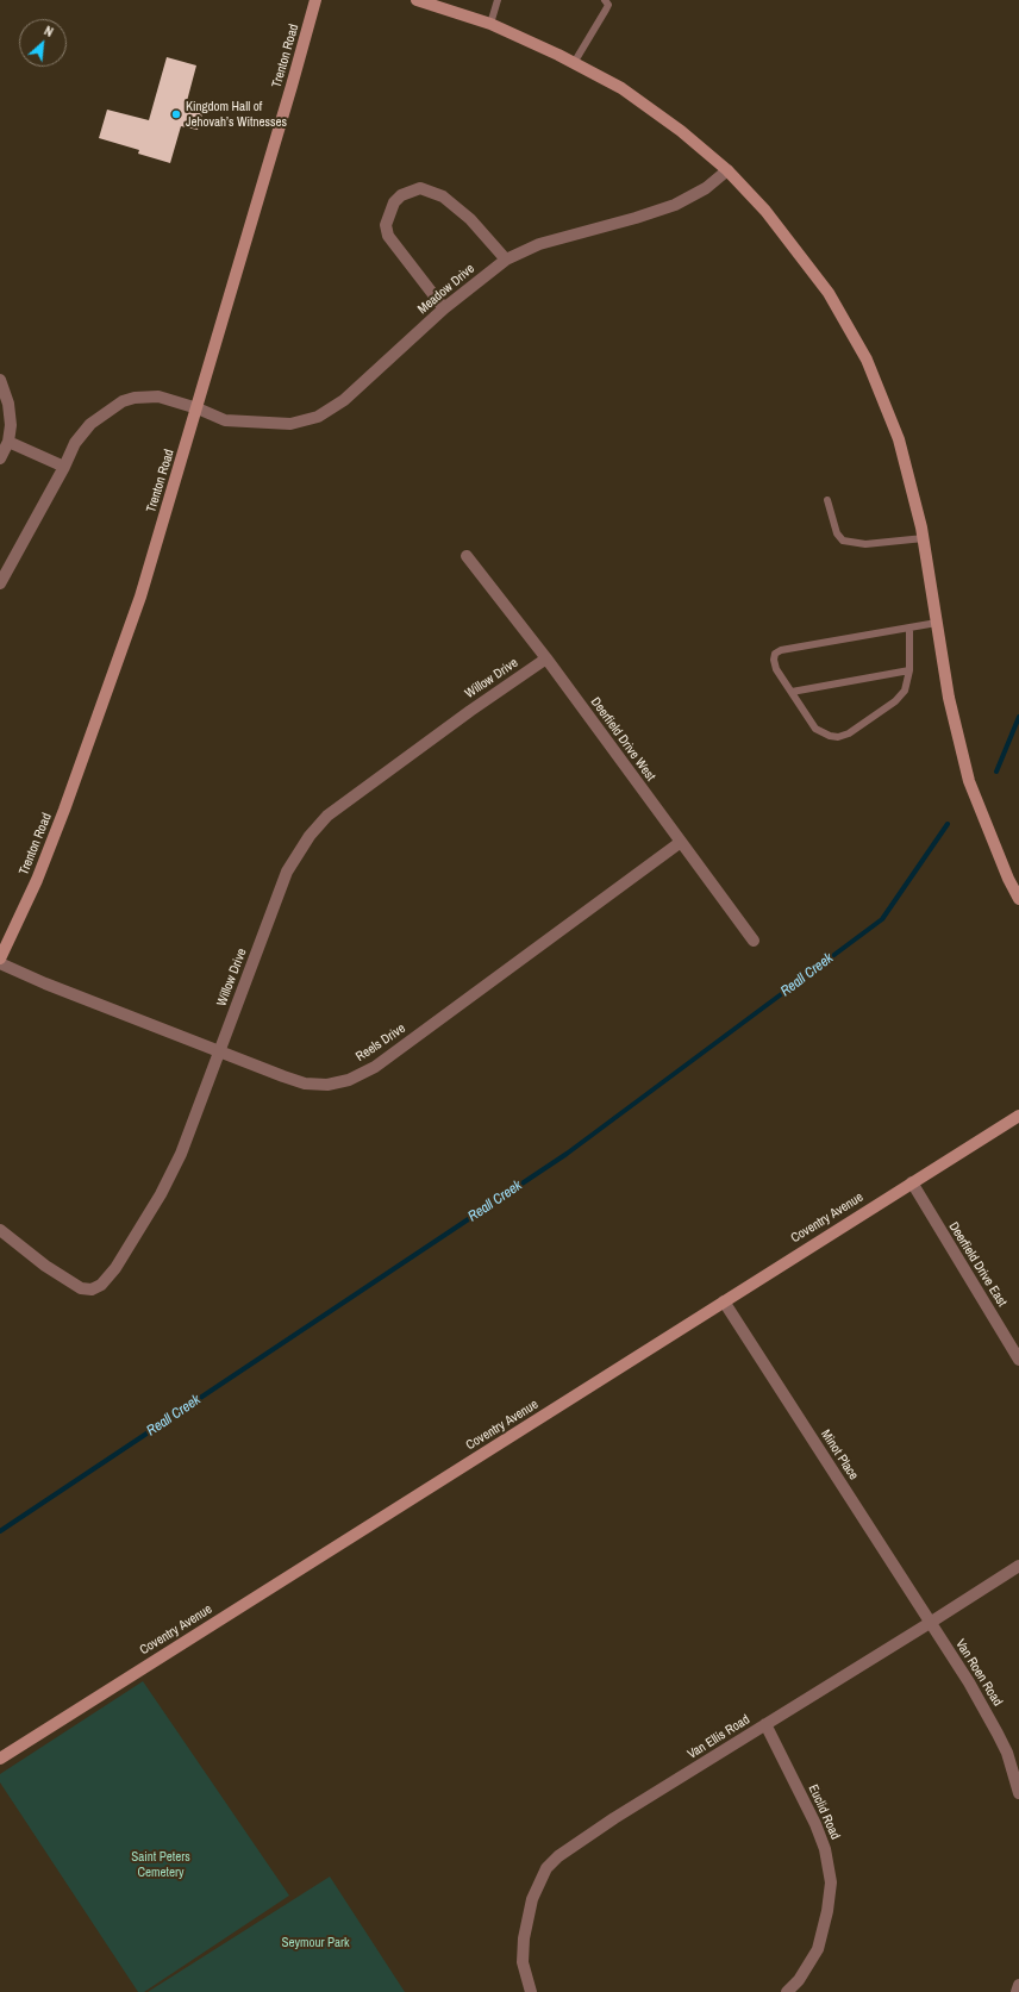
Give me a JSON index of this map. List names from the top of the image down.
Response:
{
  "streets": {
    "street": [
      "Trenton Road",
      "Meadow Drive",
      "Willow Drive",
      "Deerfield Drive West",
      "Reels Drive",
      "Coventry Avenue",
      "Deerfield Drive East",
      "Minot Place",
      "Van Roen Road",
      "Van Ellis Road",
      "Euclid Road"
    ]
  },
  "crossings": [
    ["Trenton Road", "Meadow Drive"],
    ["Willow Drive", "Deerfield Drive West"],
    ["Willow Drive", "Reels Drive"],
    ["Deerfield Drive West", "Reels Drive"],
    ["Coventry Avenue", "Deerfield Drive East"],
    ["Coventry Avenue", "Minot Place"],
    ["Minot Place", "Van Roen Road"],
    ["Minot Place", "Van Ellis Road"],
    ["Van Roen Road", "Van Ellis Road"],
    ["Van Ellis Road", "Euclid Road"]
  ],
  "water": ["Reall Creek"],
  "parks": ["Saint Peters Cemetery", "Seymour Park"],
  "places": ["Kingdom Hall of Jehovah’s Witnesses"],
  "north": "top right"
}
